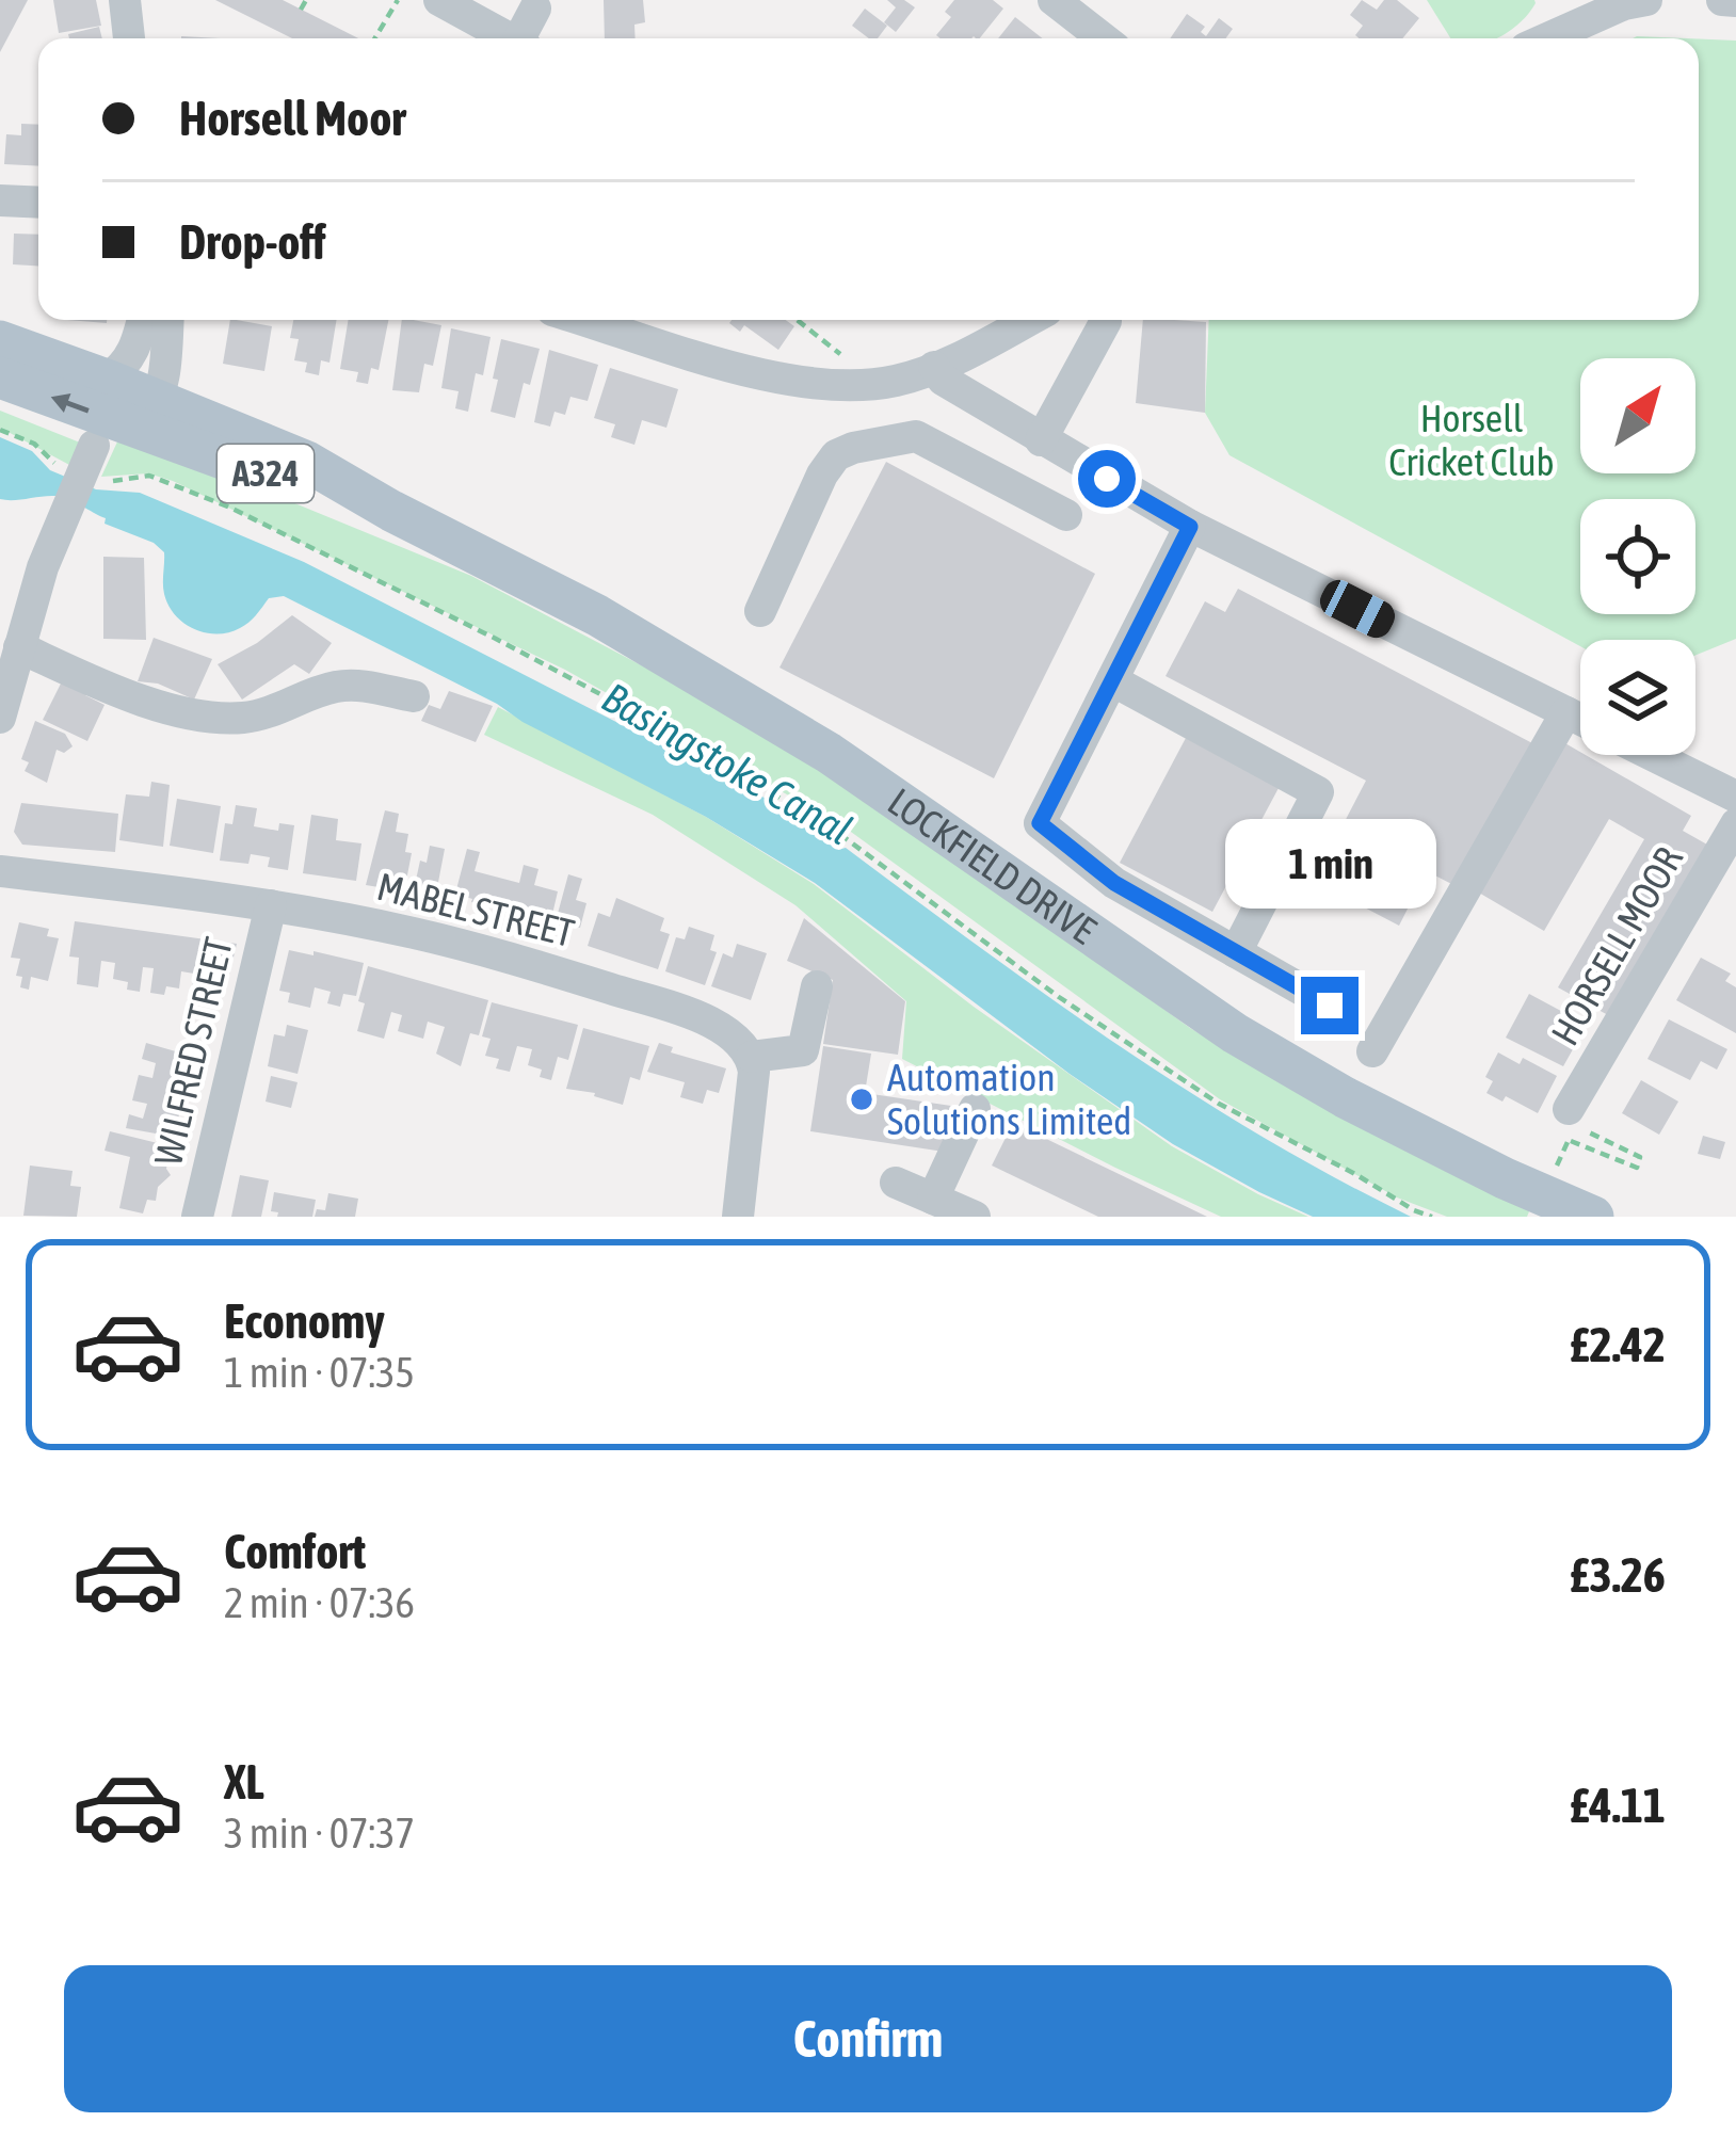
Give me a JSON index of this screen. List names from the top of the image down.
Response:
{
  "streets": {
    "main road": ["A324", "LOCKFIELD DRIVE"],
    "street": ["MABEL STREET", "HORSELL MOOR", "WILFRED STREET"]
  },
  "crossings": [
    ["MABEL STREET", "WILFRED STREET"]
  ],
  "water": ["Basingstoke Canal"],
  "parks": ["Horsell Cricket Club"],
  "places": ["Automation Solutions Limited"],
  "north": "top right",
  "page": {
    "banner": ["Horsell Moor", "Drop-off"],
    "bubble": "1 min",
    "list": [
      {
        "name": "Economy",
        "note": "1 min · 07:35",
        "value": "£2.42"
      },
      {
        "name": "Comfort",
        "note": "2 min · 07:36",
        "value": "£3.26"
      },
      {
        "name": "XL",
        "note": "3 min · 07:37",
        "value": "£4.11"
      }
    ],
    "buttons": "Confirm"
  }
}
